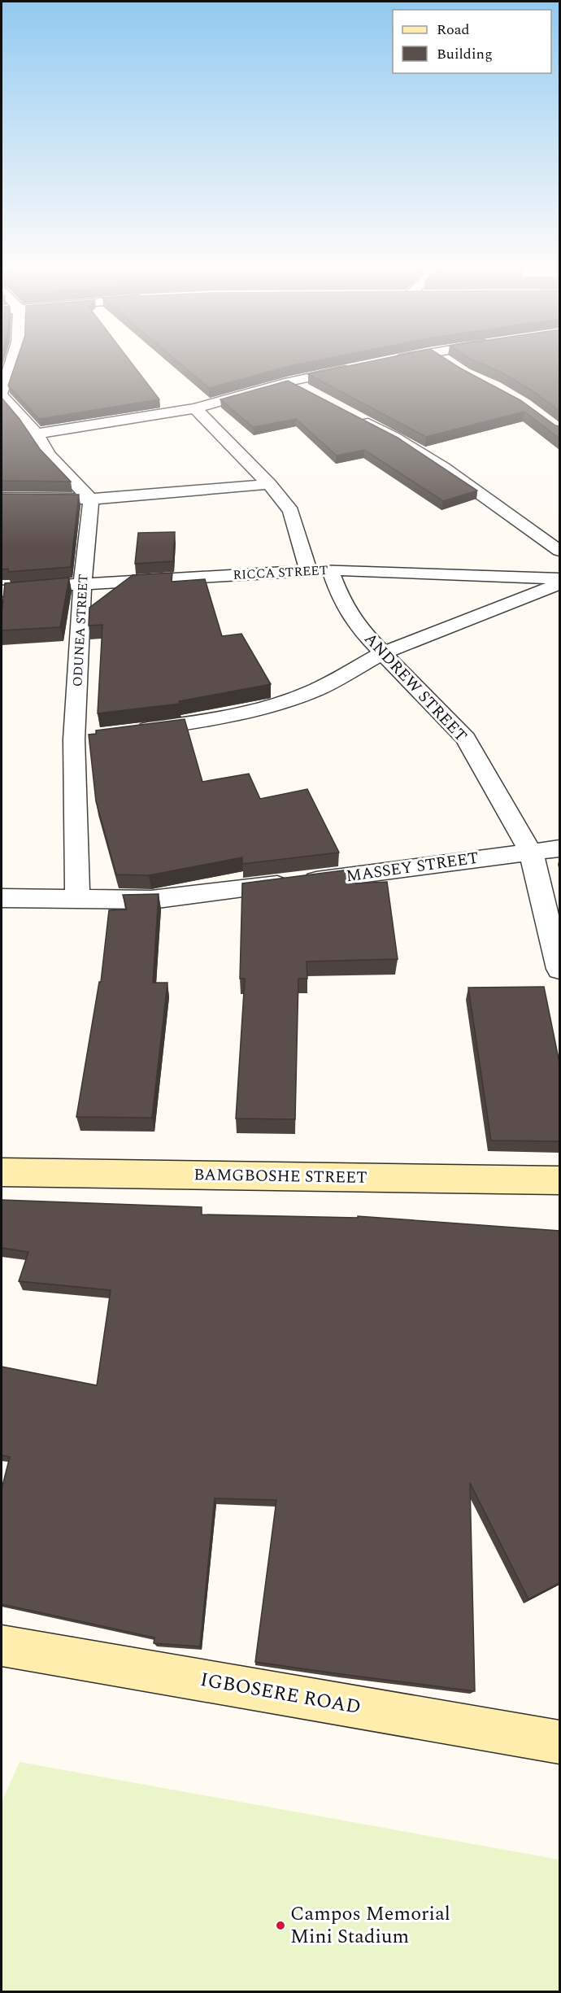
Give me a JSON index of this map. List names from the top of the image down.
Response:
{
  "streets": {
    "main road": ["BAMGBOSHE STREET", "IGBOSERE ROAD"],
    "street": [
      "RICCA STREET",
      "ODUNEA STREET",
      "ANDREW STREET",
      "MASSEY STREET"
    ]
  },
  "crossings": [
    ["RICCA STREET", "ODUNEA STREET"],
    ["RICCA STREET", "ANDREW STREET"],
    ["ODUNEA STREET", "MASSEY STREET"],
    ["ANDREW STREET", "MASSEY STREET"]
  ],
  "places": ["Campos Memorial Mini Stadium"],
  "legend": ["Road", "Building"]
}
